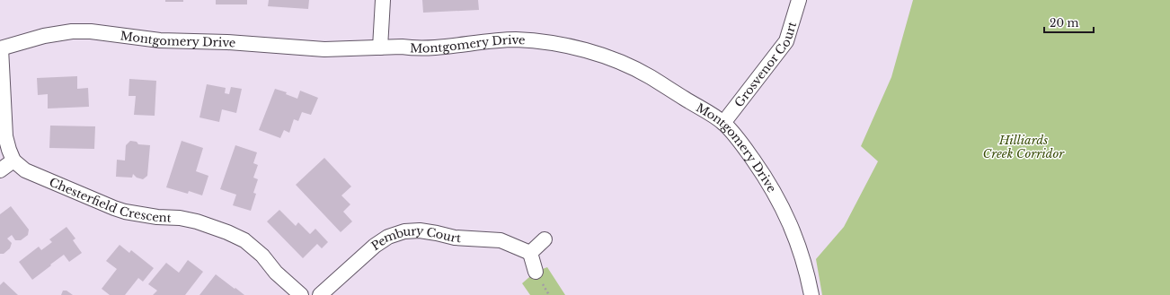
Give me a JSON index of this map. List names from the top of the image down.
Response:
{
  "streets": {
    "street": [
      "Montgomery Drive",
      "Grosvenor Court",
      "Chesterfield Crescent",
      "Pembury Court"
    ]
  },
  "crossings": [
    ["Montgomery Drive", "Grosvenor Court"]
  ],
  "parks": ["Hilliards Creek Corridor"],
  "scale_bar": "20 m"
}
